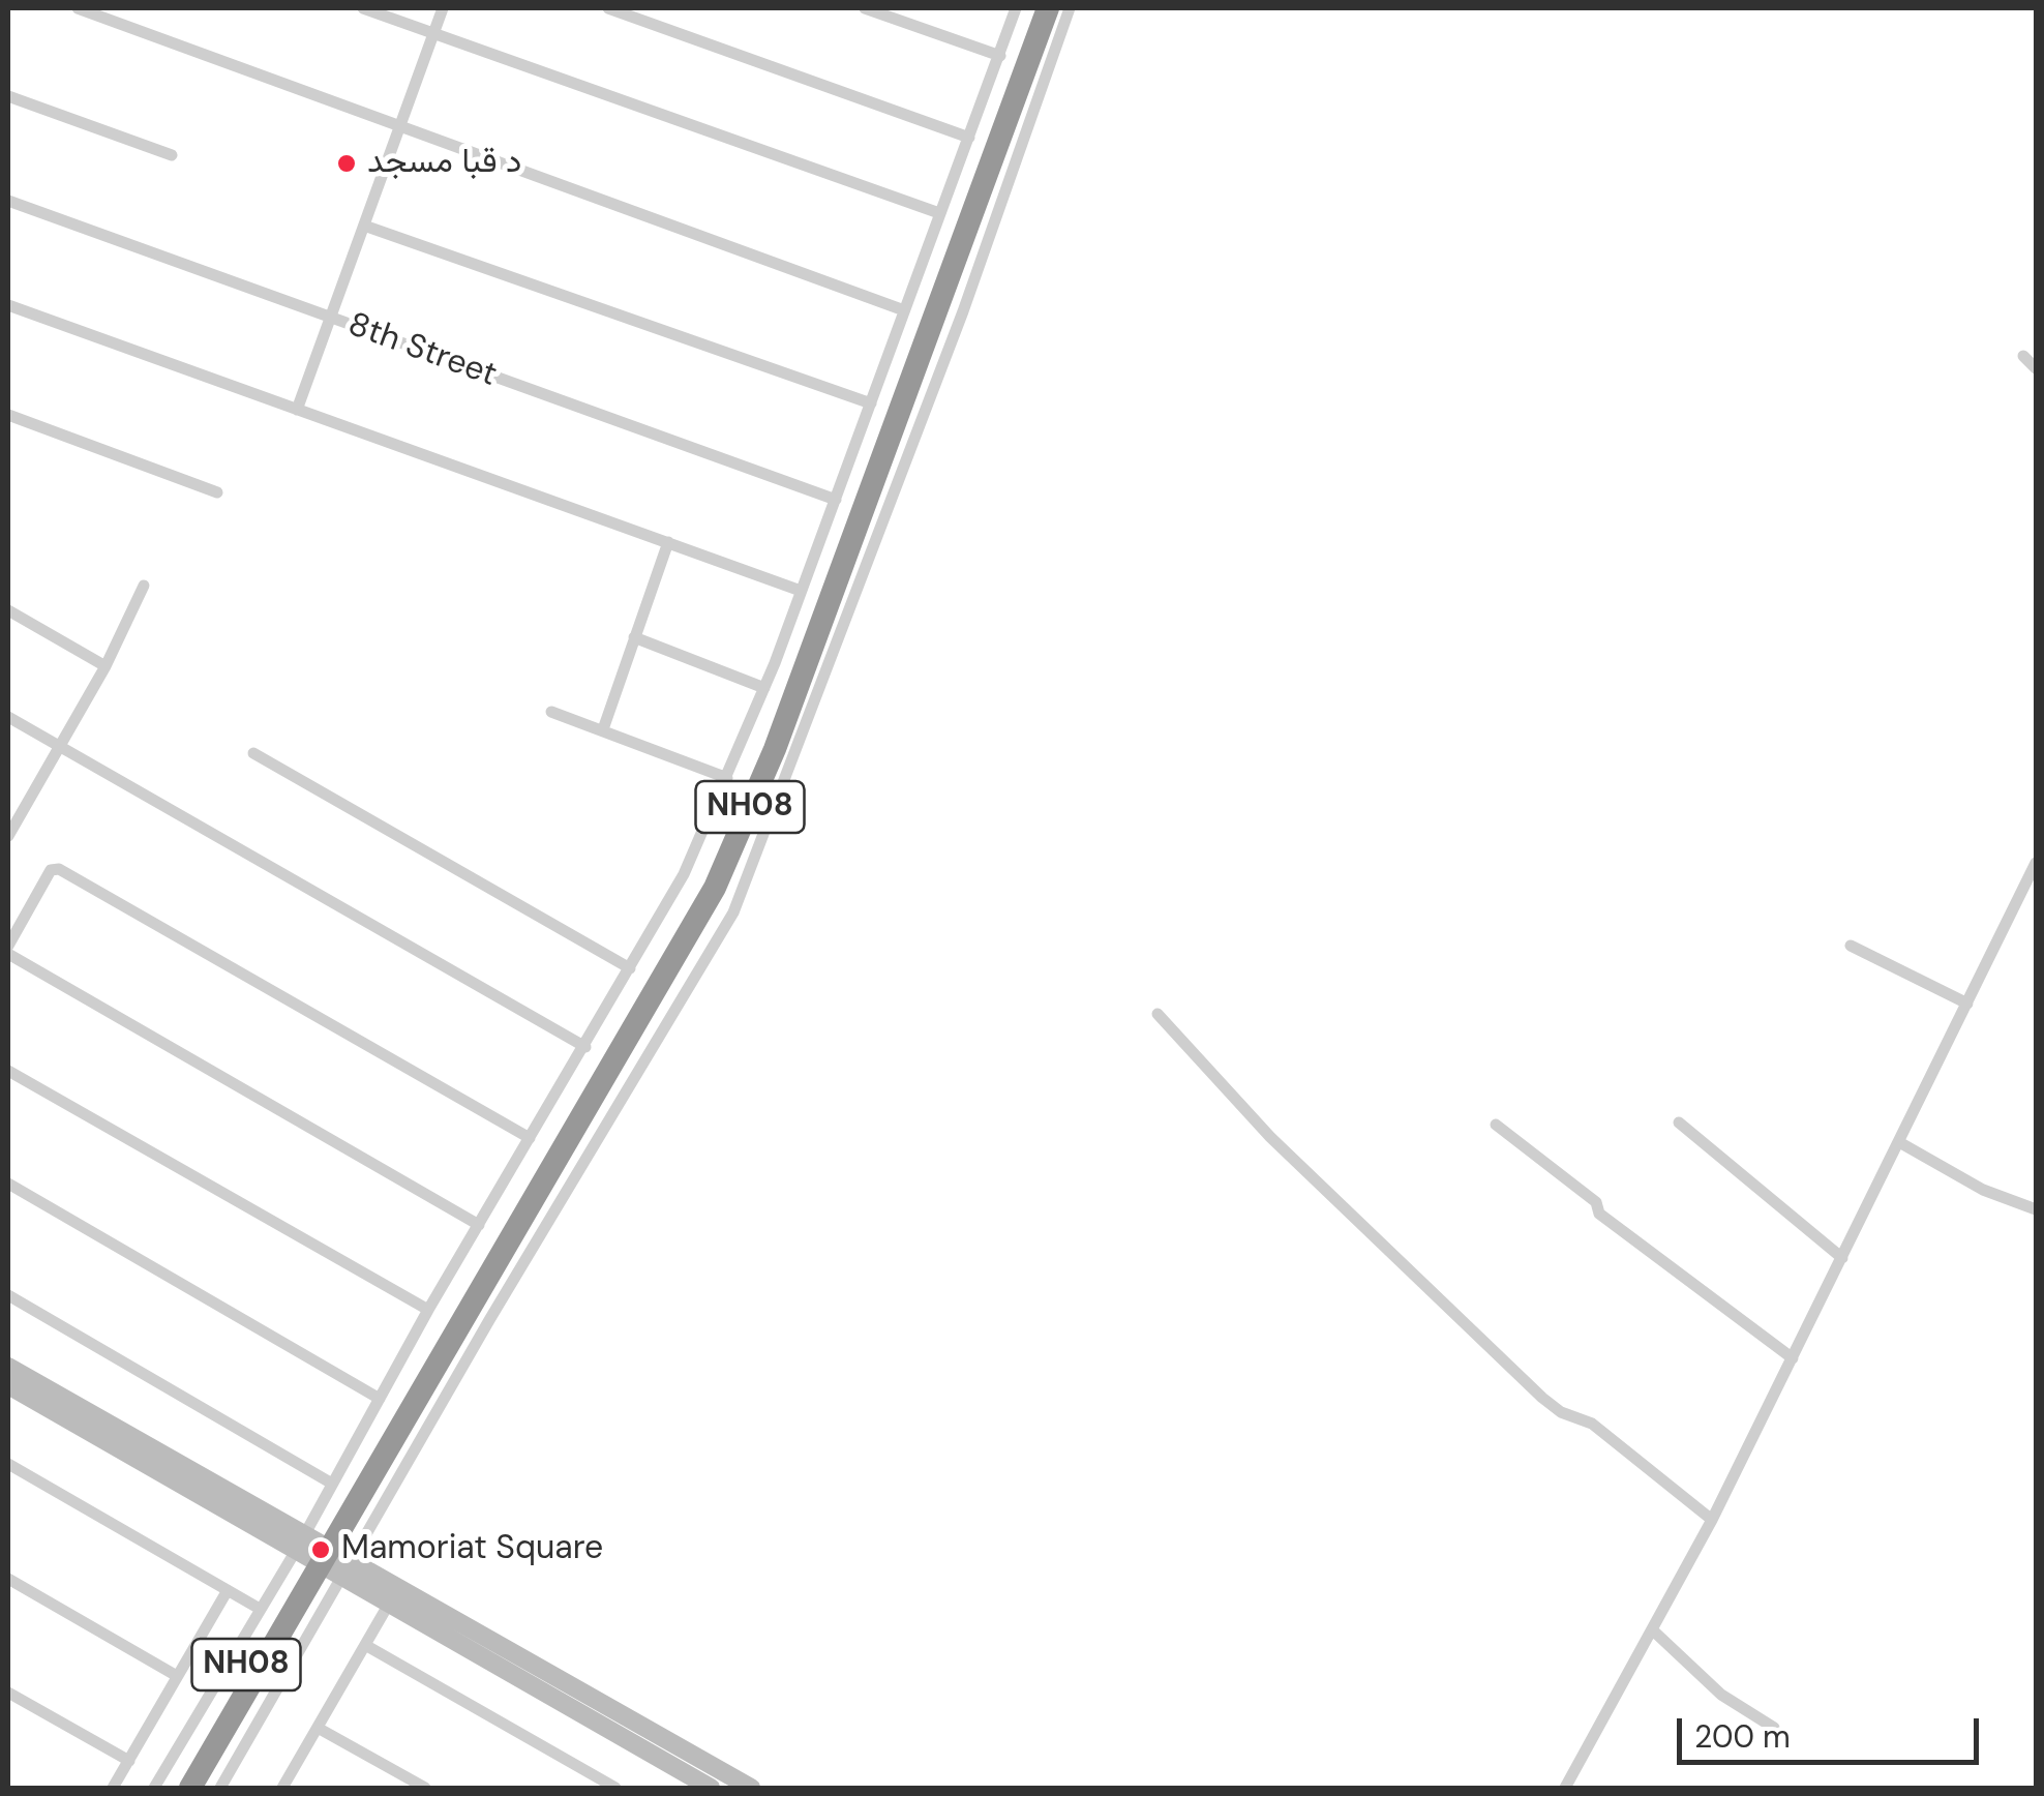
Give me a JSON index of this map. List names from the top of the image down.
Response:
{
  "streets": {
    "highway": ["NH08"],
    "street": ["8th Street"]
  },
  "places": ["د قبا مسجد", "Mamoriat Square"],
  "scale_bar": "200 m"
}
